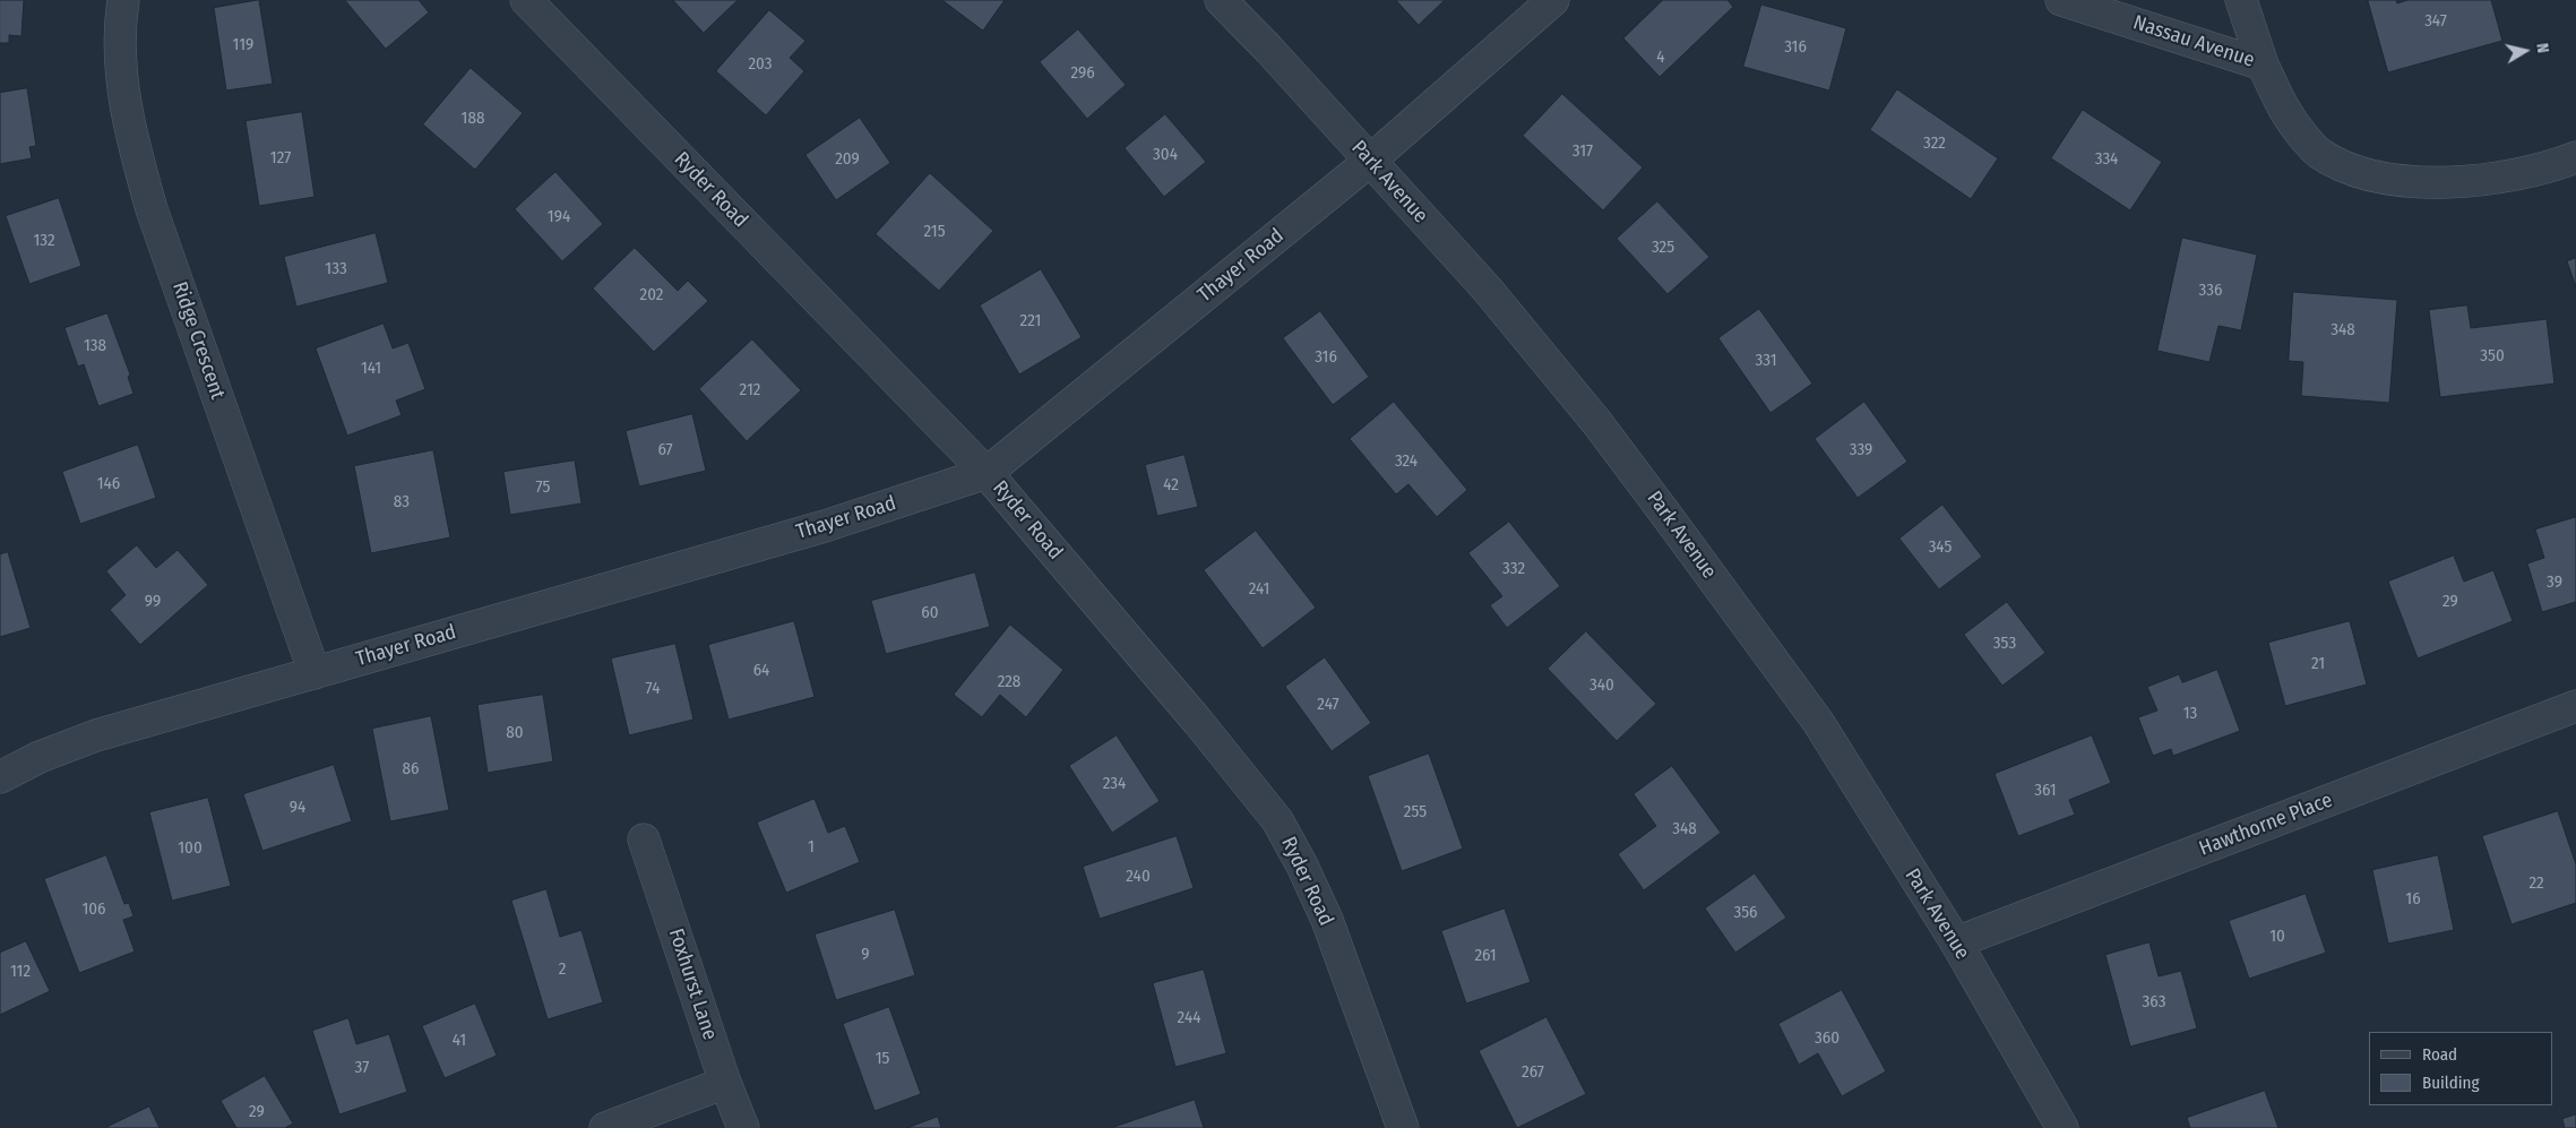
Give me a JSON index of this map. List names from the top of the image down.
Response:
{
  "streets": {
    "street": [
      "Nassau Avenue",
      "Park Avenue",
      "Ryder Road",
      "Thayer Road",
      "Ridge Crescent",
      "Hawthorne Place",
      "Foxhurst Lane"
    ]
  },
  "crossings": [
    ["Park Avenue", "Thayer Road"],
    ["Park Avenue", "Hawthorne Place"],
    ["Ryder Road", "Thayer Road"],
    ["Thayer Road", "Ridge Crescent"]
  ],
  "house_numbers": [
    "347",
    "119",
    "316",
    "4",
    "203",
    "296",
    "188",
    "322",
    "317",
    "304",
    "127",
    "209",
    "334",
    "194",
    "215",
    "132",
    "325",
    "133",
    "336",
    "202",
    "221",
    "348",
    "138",
    "350",
    "316",
    "331",
    "141",
    "212",
    "67",
    "339",
    "324",
    "146",
    "42",
    "75",
    "83",
    "345",
    "332",
    "39",
    "241",
    "99",
    "29",
    "60",
    "353",
    "21",
    "64",
    "228",
    "340",
    "74",
    "247",
    "13",
    "80",
    "86",
    "234",
    "361",
    "94",
    "255",
    "348",
    "1",
    "100",
    "240",
    "22",
    "16",
    "106",
    "356",
    "10",
    "9",
    "261",
    "2",
    "112",
    "363",
    "244",
    "360",
    "41",
    "15",
    "37",
    "267",
    "29"
  ],
  "legend": ["Road", "Building"],
  "north": "right"
}
